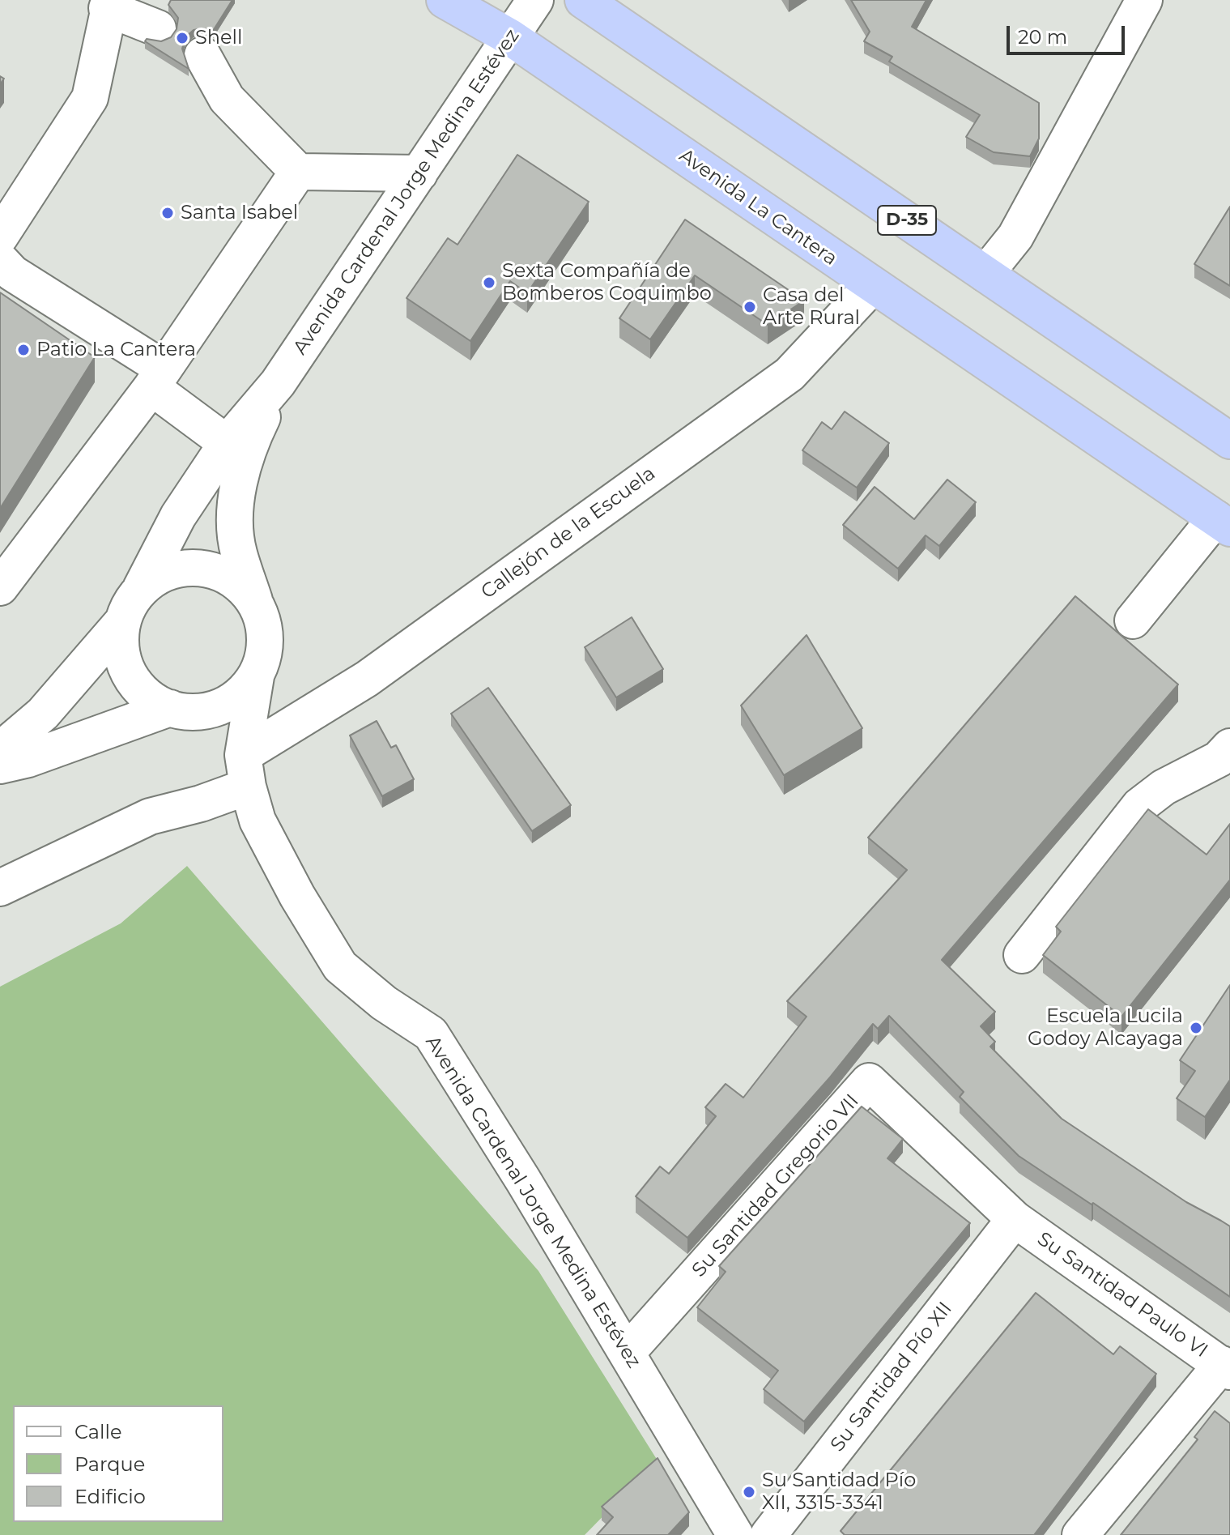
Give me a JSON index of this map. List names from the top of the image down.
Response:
{
  "streets": {
    "highway": ["Avenida La Cantera", "D-35"],
    "street": [
      "Avenida Cardenal Jorge Medina Estévez",
      "Callejón de la Escuela",
      "Su Santidad Gregorio VII",
      "Su Santidad Paulo VI",
      "Su Santidad Pío XII"
    ]
  },
  "crossings": [
    ["Avenida Cardenal Jorge Medina Estévez", "Avenida La Cantera"],
    ["Avenida Cardenal Jorge Medina Estévez", "Callejón de la Escuela"],
    ["Avenida Cardenal Jorge Medina Estévez", "Su Santidad Gregorio VII"],
    ["Avenida La Cantera", "Callejón de la Escuela"],
    ["Su Santidad Gregorio VII", "Su Santidad Paulo VI"],
    ["Su Santidad Gregorio VII", "Su Santidad Pío XII"],
    ["Su Santidad Paulo VI", "Su Santidad Pío XII"]
  ],
  "places": [
    "Shell",
    "Santa Isabel",
    "Sexta Compañía de Bomberos Coquimbo",
    "Casa del Arte Rural",
    "Patio La Cantera",
    "Escuela Lucila Godoy Alcayaga",
    "Su Santidad Pío XII, 3315-3341"
  ],
  "legend": ["Calle", "Parque", "Edificio"],
  "scale_bar": "20 m"
}
